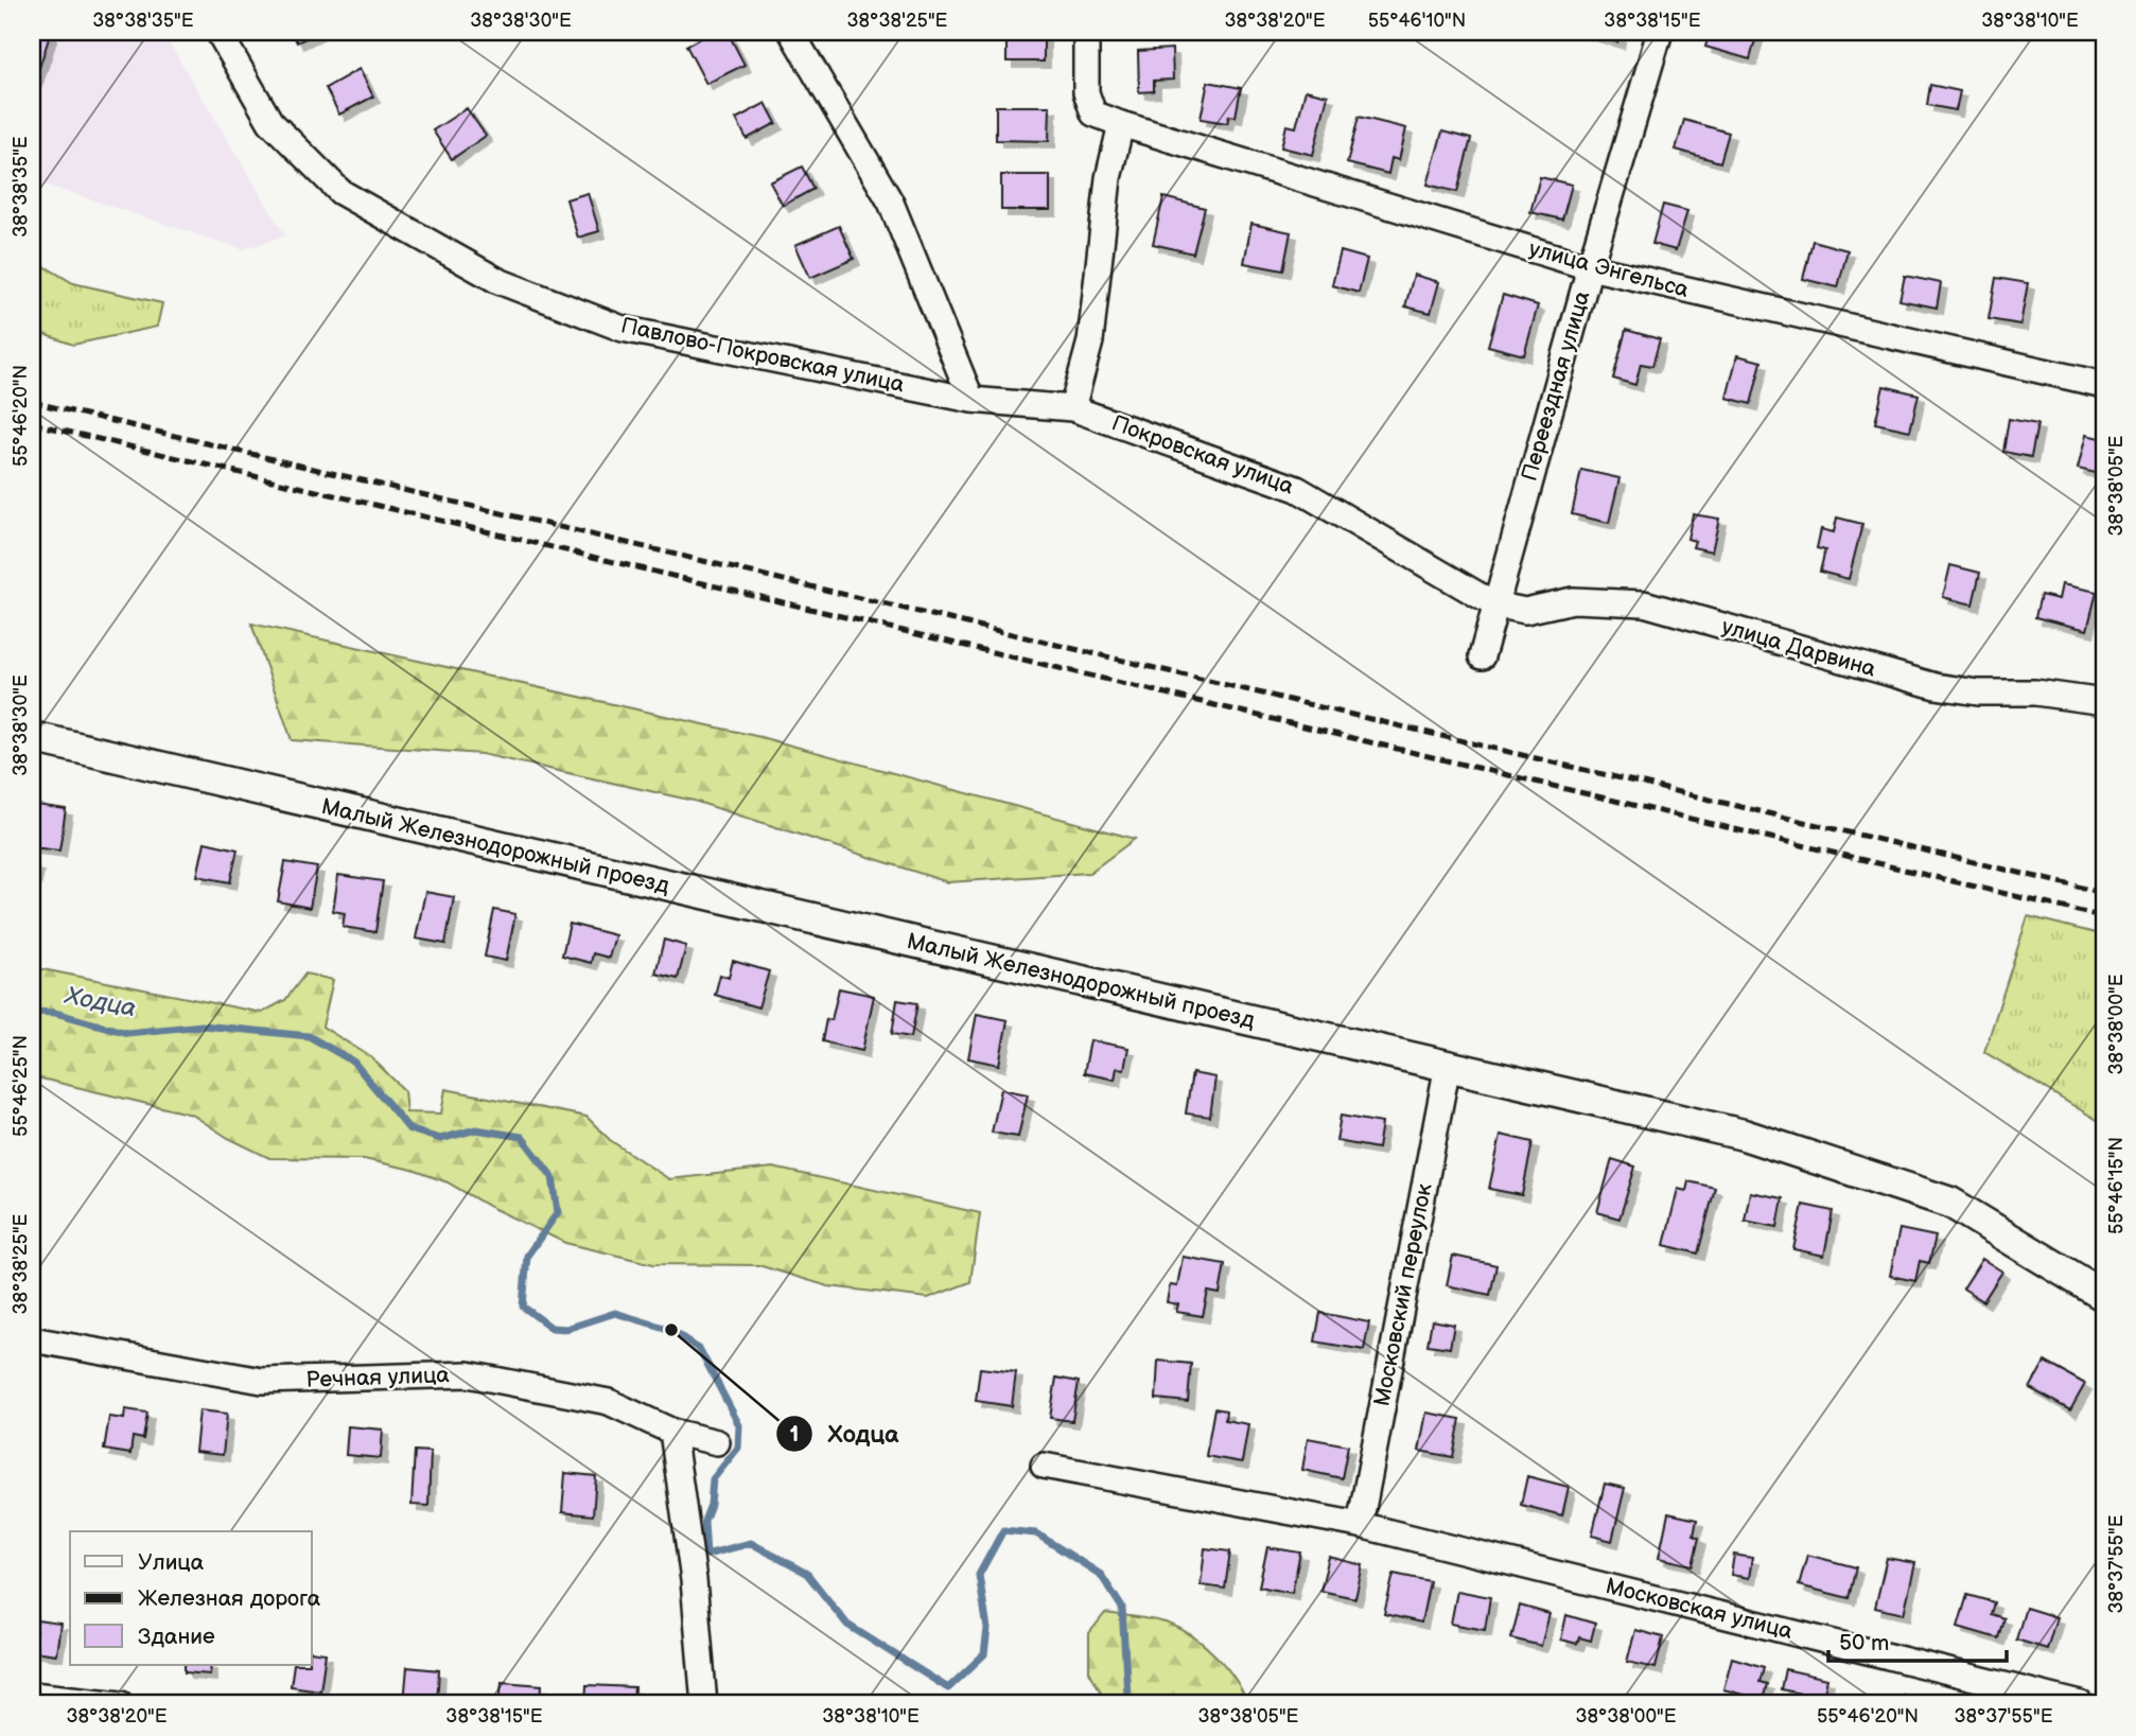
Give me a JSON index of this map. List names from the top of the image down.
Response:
{
  "streets": {
    "street": [
      "улица Энгельса",
      "Павлово-Покровская улица",
      "Переездная улица",
      "Покровская улица",
      "улица Дарвина",
      "Малый Железнодорожный проезд",
      "Московский переулок",
      "Речная улица",
      "Московская улица"
    ]
  },
  "crossings": [
    ["улица Энгельса", "Переездная улица"],
    ["Павлово-Покровская улица", "Покровская улица"],
    ["Переездная улица", "Покровская улица"],
    ["Переездная улица", "улица Дарвина"],
    ["Покровская улица", "улица Дарвина"],
    ["Малый Железнодорожный проезд", "Московский переулок"],
    ["Московский переулок", "Московская улица"]
  ],
  "water": ["Ходца"],
  "places": ["Ходца"],
  "legend": ["Улица", "Железная дорога", "Здание"],
  "scale_bar": "50 m",
  "coordinates": [
    "38°38'35\"E",
    "38°38'30\"E",
    "38°38'25\"E",
    "38°38'20\"E",
    "55°46'10\"N",
    "38°38'15\"E",
    "38°38'10\"E",
    "55°46'20\"N",
    "38°38'05\"E",
    "38°38'00\"E",
    "55°46'25\"N",
    "55°46'15\"N",
    "38°37'55\"E"
  ]
}
